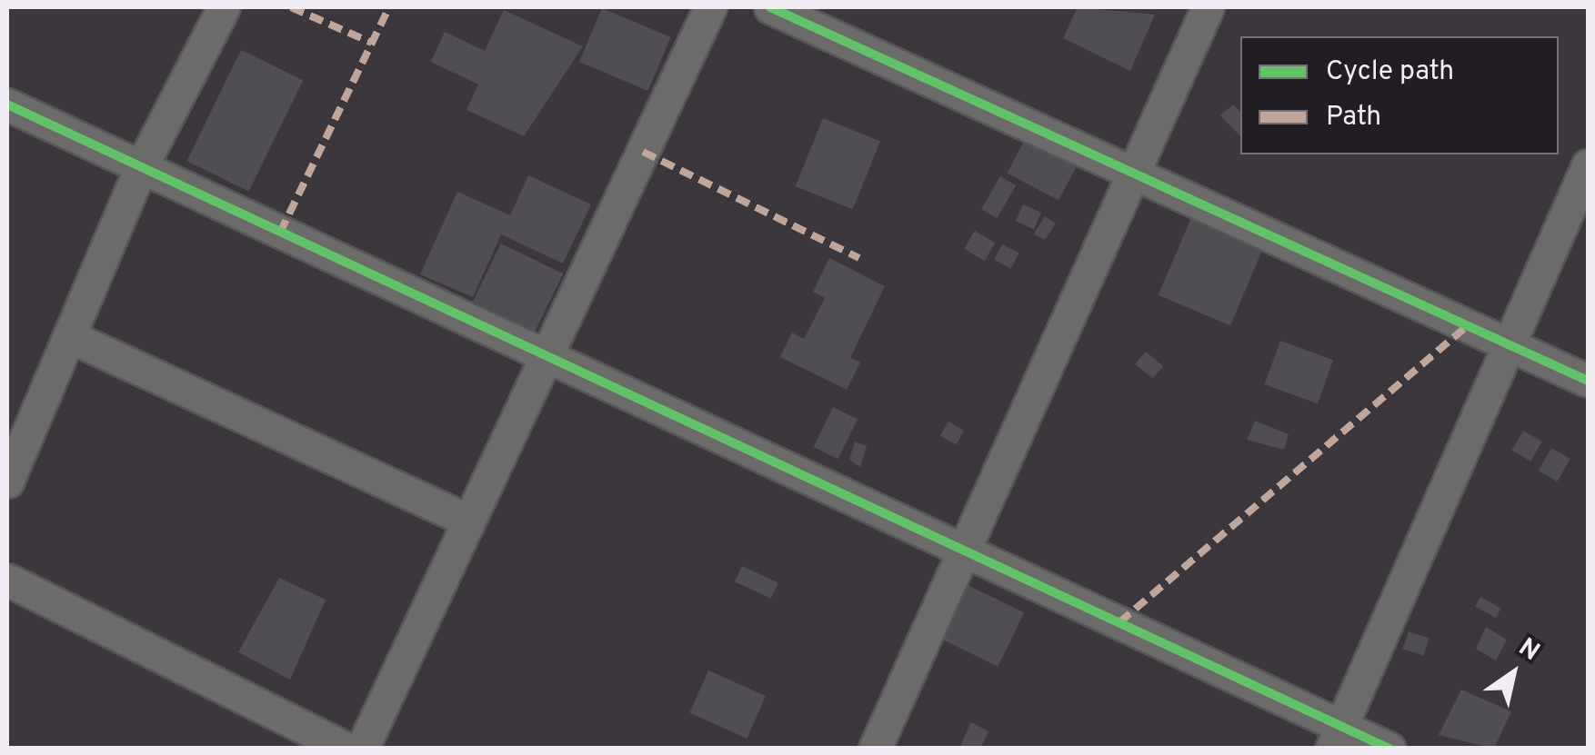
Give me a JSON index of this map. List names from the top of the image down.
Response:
{
  "legend": ["Cycle path", "Path"],
  "north": "top right"
}
